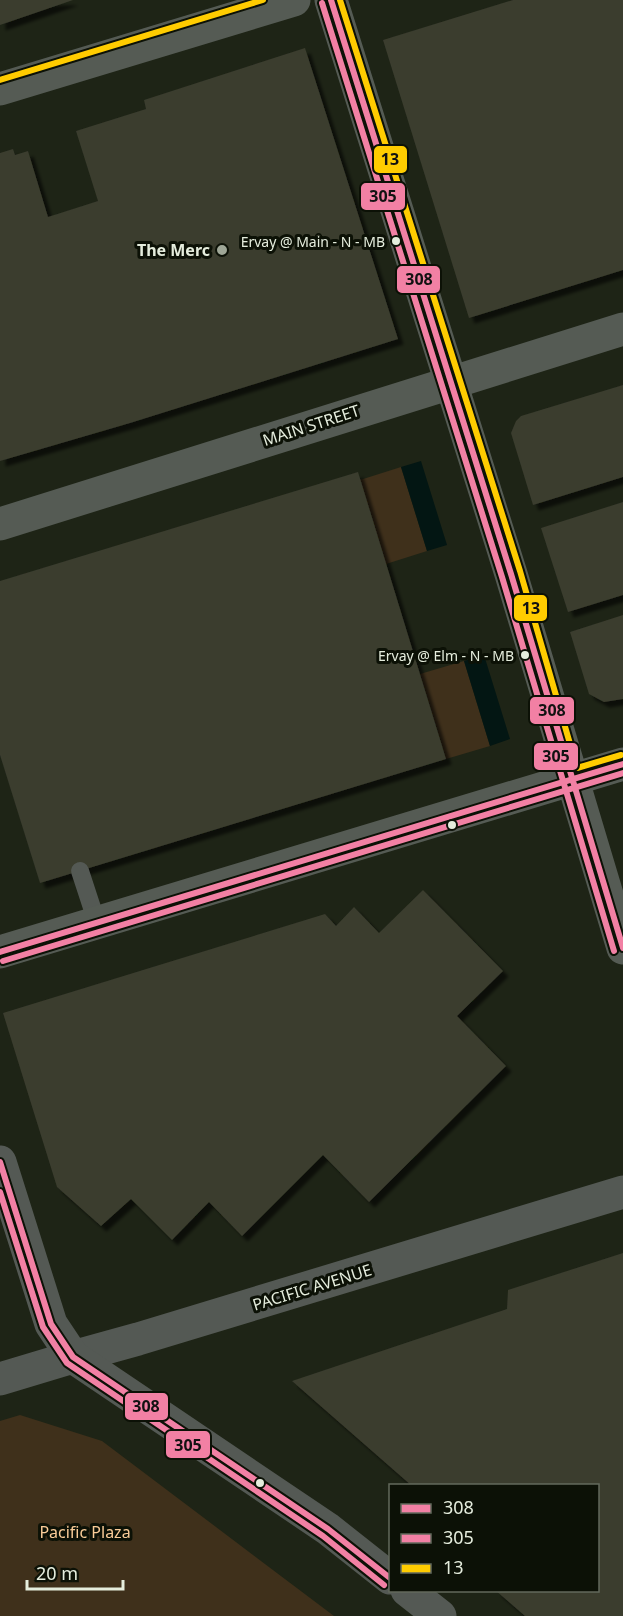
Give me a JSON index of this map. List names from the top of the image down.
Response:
{
  "streets": {
    "main road": ["MAIN STREET"],
    "street": ["PACIFIC AVENUE"]
  },
  "parks": ["Pacific Plaza"],
  "places": ["Ervay @ Main - N - MB", "The Merc", "Ervay @ Elm - N - MB"],
  "lines": ["transit line 308", "transit line 13", "transit line 305"],
  "legend": ["308", "305", "13"],
  "scale_bar": "20 m"
}
